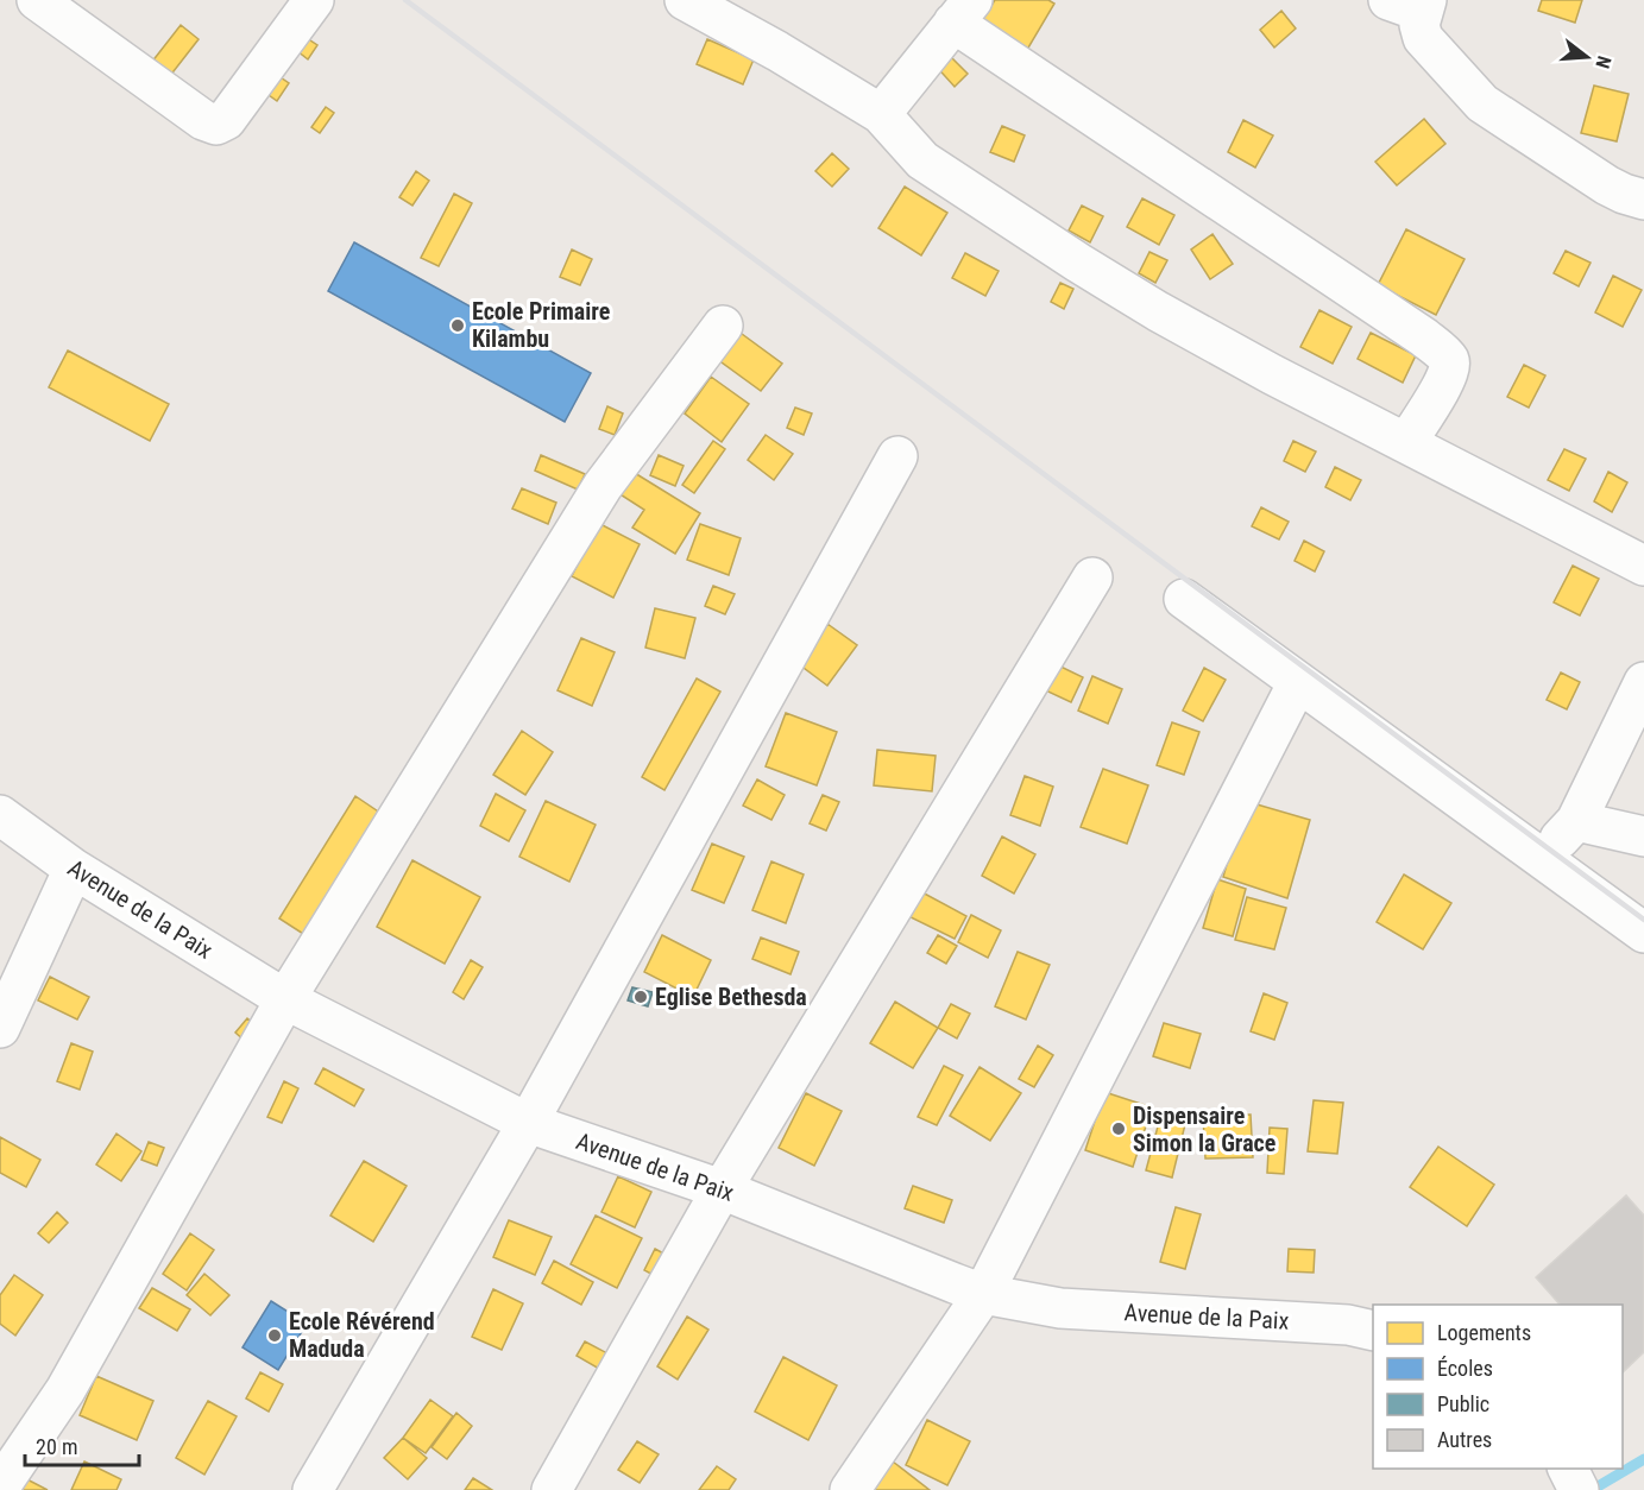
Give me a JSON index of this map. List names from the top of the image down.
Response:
{
  "streets": {
    "street": ["Avenue de la Paix"]
  },
  "places": [
    "Ecole Primaire Kilambu",
    "Eglise Bethesda",
    "Dispensaire Simon la Grace",
    "Ecole Révérend Maduda"
  ],
  "legend": [
    "Logements",
    "Écoles",
    "Public",
    "Autres"
  ],
  "scale_bar": "20 m",
  "north": "right"
}
